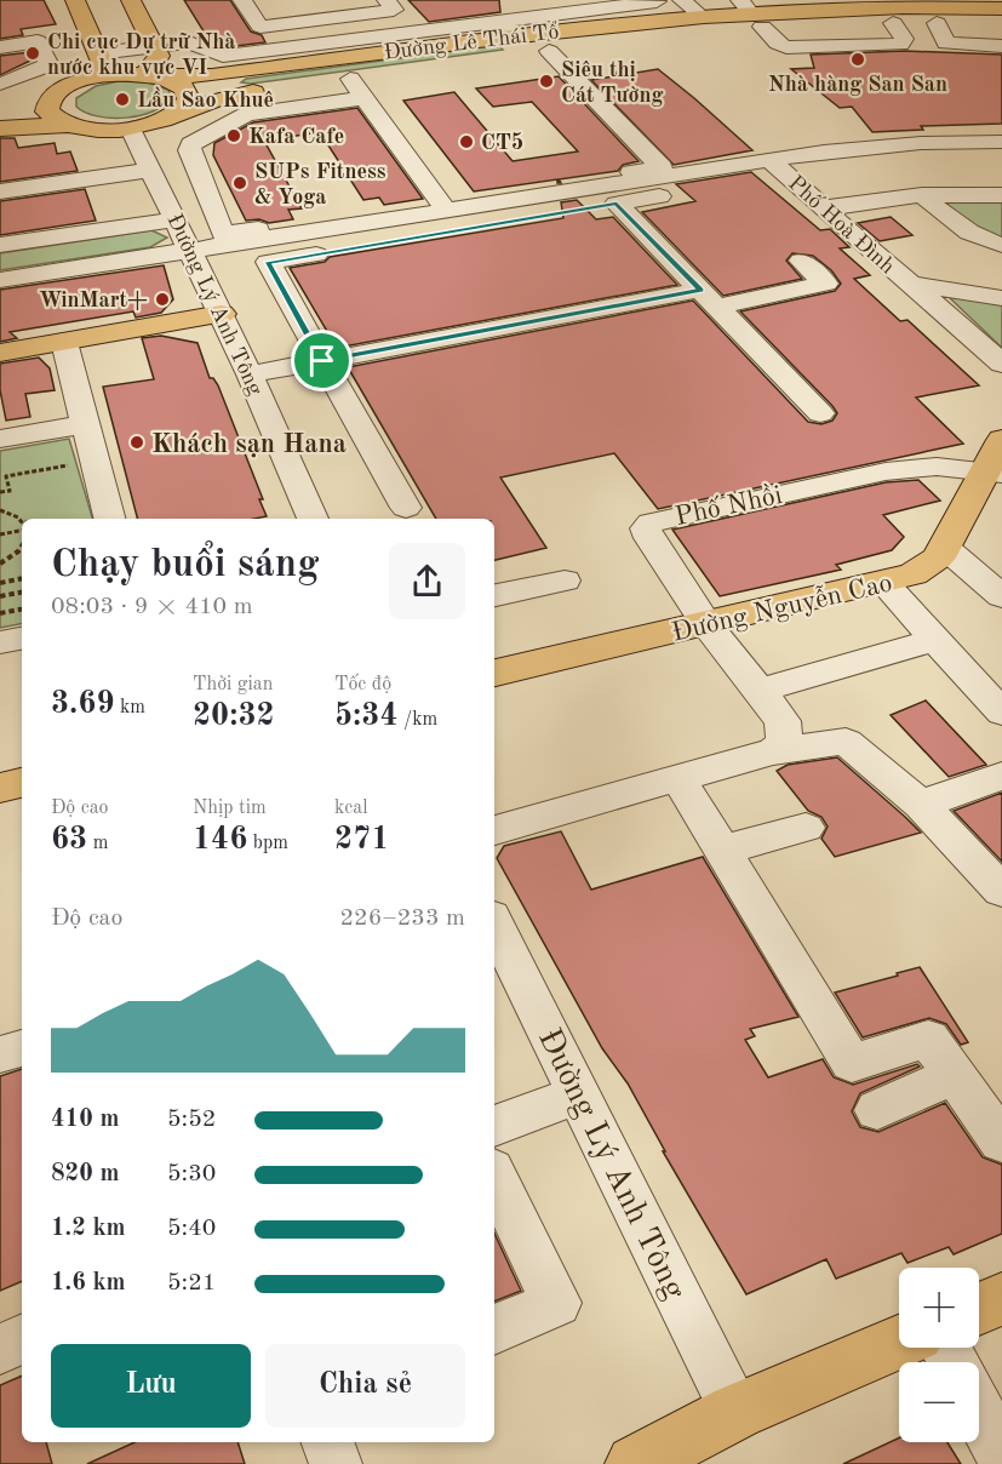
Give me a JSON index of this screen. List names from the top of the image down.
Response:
{
  "streets": {
    "main road": ["Đường Lê Thái Tổ", "Đường Nguyễn Cao"],
    "street": ["Phố Hoà Đình", "Đường Lý Anh Tông", "Phố Nhồi"]
  },
  "crossings": [
    ["Phố Nhồi", "Đường Nguyễn Cao"]
  ],
  "places": [
    "Chi cục Dự trữ Nhà nước khu vực VI",
    "Nhà hàng San San",
    "Siêu thị Cát Tường",
    "Lầu Sao Khuê",
    "Kafa Cafe",
    "CT5",
    "SUPs Fitness & Yoga",
    "WinMart+",
    "Khách sạn Hana"
  ],
  "page": {
    "heading": ["Chạy buổi sáng", "08:03 · 9 × 410 m"],
    "stats": [
      ["3.69 km"],
      ["Thời gian", "20:32"],
      ["Tốc độ", "5:34 /km"],
      ["Độ cao", "63 m"],
      ["Nhịp tim", "146 bpm"],
      ["kcal", "271"]
    ],
    "chart": ["Độ cao", "226–233 m"],
    "list": [
      {
        "name": "410 m",
        "note": "5:52"
      },
      {
        "name": "820 m",
        "note": "5:30"
      },
      {
        "name": "1.2 km",
        "note": "5:40"
      },
      {
        "name": "1.6 km",
        "note": "5:21"
      }
    ],
    "map_buttons": ["+", "−"],
    "buttons": ["Lưu", "Chia sẻ"]
  }
}
